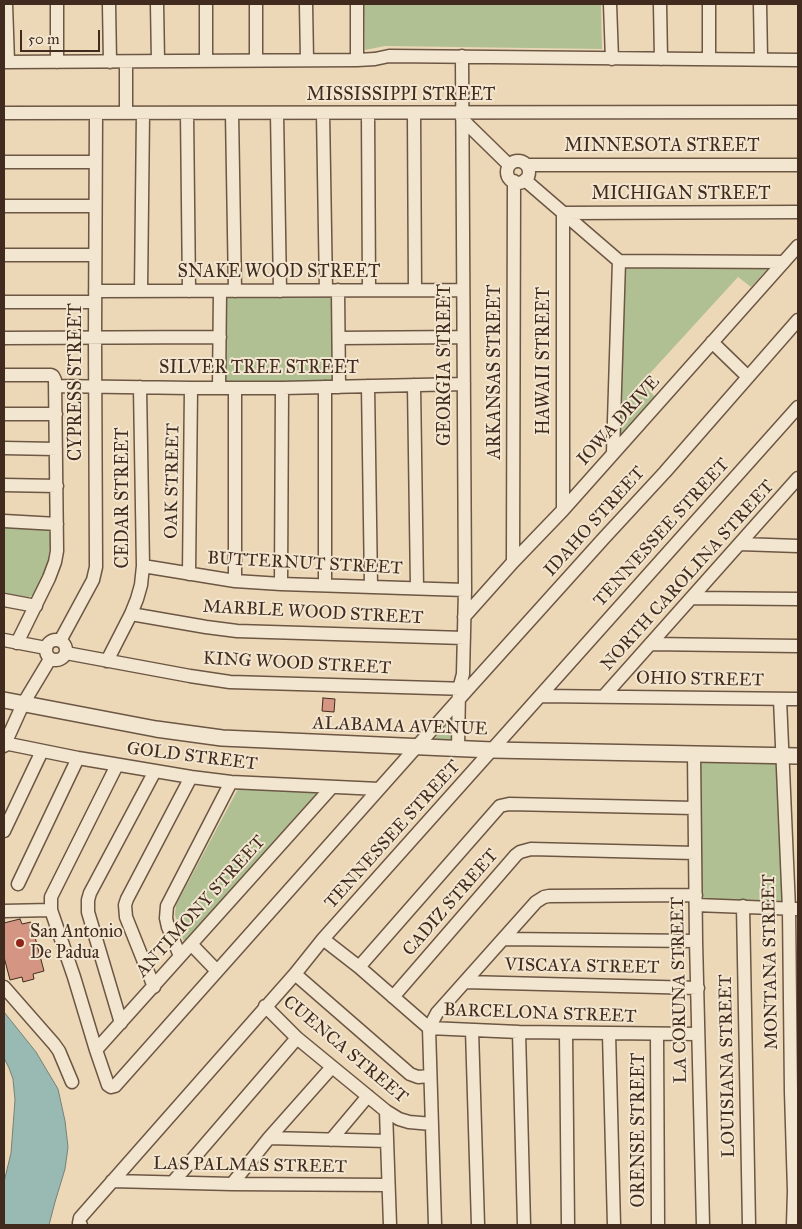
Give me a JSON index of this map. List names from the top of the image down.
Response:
{
  "streets": {
    "street": [
      "MISSISSIPPI STREET",
      "MINNESOTA STREET",
      "MICHIGAN STREET",
      "SNAKE WOOD STREET",
      "HAWAII STREET",
      "GEORGIA STREET",
      "SILVER TREE STREET",
      "ARKANSAS STREET",
      "CYPRESS STREET",
      "IOWA DRIVE",
      "OAK STREET",
      "CEDAR STREET",
      "IDAHO STREET",
      "TENNESSEE STREET",
      "BUTTERNUT STREET",
      "NORTH CAROLINA STREET",
      "MARBLE WOOD STREET",
      "KING WOOD STREET",
      "OHIO STREET",
      "ALABAMA AVENUE",
      "GOLD STREET",
      "CADIZ STREET",
      "ANTIMONY STREET",
      "MONTANA STREET",
      "VISCAYA STREET",
      "LA CORUNA STREET",
      "BARCELONA STREET",
      "CUENCA STREET",
      "LOUISIANA STREET",
      "ORENSE STREET",
      "LAS PALMAS STREET"
    ]
  },
  "crossings": [
    ["MISSISSIPPI STREET", "GEORGIA STREET"],
    ["MISSISSIPPI STREET", "CYPRESS STREET"],
    ["MINNESOTA STREET", "ARKANSAS STREET"],
    ["MICHIGAN STREET", "HAWAII STREET"],
    ["SNAKE WOOD STREET", "GEORGIA STREET"],
    ["SNAKE WOOD STREET", "CYPRESS STREET"],
    ["HAWAII STREET", "IOWA DRIVE"],
    ["GEORGIA STREET", "SILVER TREE STREET"],
    ["GEORGIA STREET", "IOWA DRIVE"],
    ["GEORGIA STREET", "IDAHO STREET"],
    ["GEORGIA STREET", "BUTTERNUT STREET"],
    ["GEORGIA STREET", "MARBLE WOOD STREET"],
    ["GEORGIA STREET", "KING WOOD STREET"],
    ["GEORGIA STREET", "ALABAMA AVENUE"],
    ["SILVER TREE STREET", "CYPRESS STREET"],
    ["SILVER TREE STREET", "OAK STREET"],
    ["SILVER TREE STREET", "CEDAR STREET"],
    ["ARKANSAS STREET", "IOWA DRIVE"],
    ["CYPRESS STREET", "KING WOOD STREET"],
    ["OAK STREET", "BUTTERNUT STREET"],
    ["CEDAR STREET", "BUTTERNUT STREET"],
    ["CEDAR STREET", "MARBLE WOOD STREET"],
    ["CEDAR STREET", "KING WOOD STREET"],
    ["IDAHO STREET", "KING WOOD STREET"],
    ["IDAHO STREET", "ALABAMA AVENUE"],
    ["IDAHO STREET", "GOLD STREET"],
    ["IDAHO STREET", "ANTIMONY STREET"],
    ["TENNESSEE STREET", "OHIO STREET"],
    ["TENNESSEE STREET", "ALABAMA AVENUE"],
    ["TENNESSEE STREET", "BARCELONA STREET"],
    ["TENNESSEE STREET", "CUENCA STREET"],
    ["TENNESSEE STREET", "LAS PALMAS STREET"],
    ["NORTH CAROLINA STREET", "OHIO STREET"],
    ["OHIO STREET", "MONTANA STREET"],
    ["ALABAMA AVENUE", "MONTANA STREET"],
    ["ALABAMA AVENUE", "LA CORUNA STREET"],
    ["GOLD STREET", "ANTIMONY STREET"],
    ["CADIZ STREET", "LA CORUNA STREET"],
    ["CADIZ STREET", "BARCELONA STREET"],
    ["VISCAYA STREET", "LA CORUNA STREET"],
    ["LA CORUNA STREET", "BARCELONA STREET"],
    ["BARCELONA STREET", "ORENSE STREET"]
  ],
  "places": ["San Antonio De Padua"],
  "scale_bar": "50 m"
}
